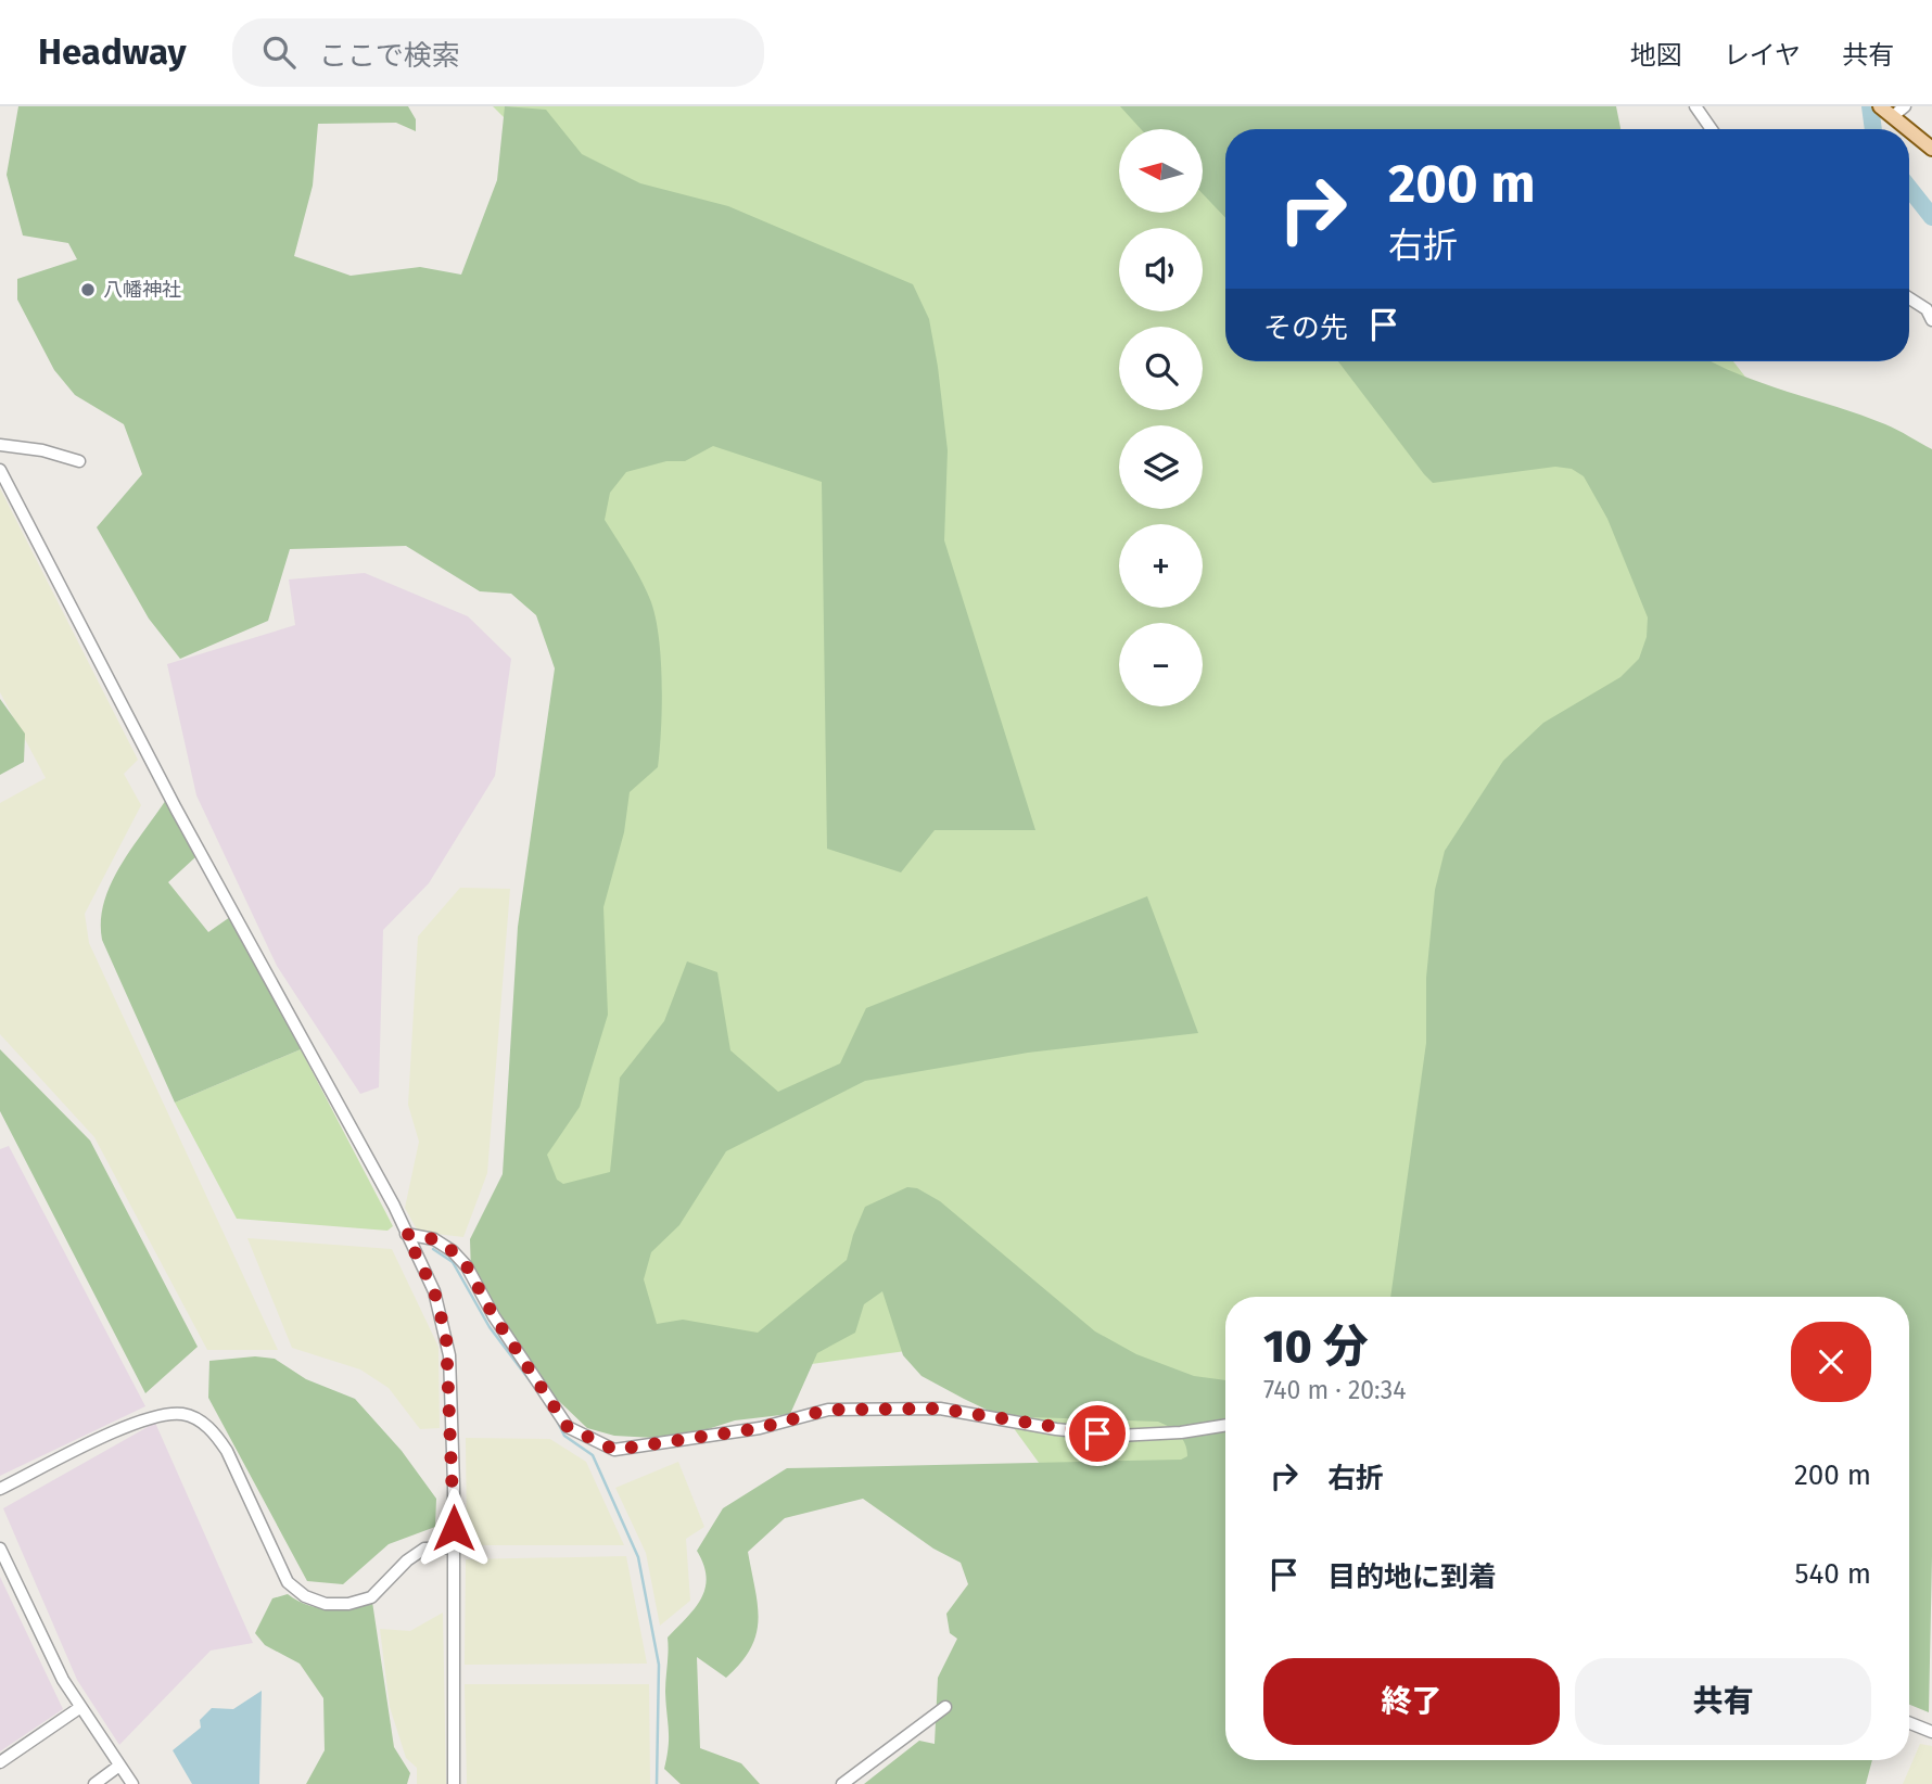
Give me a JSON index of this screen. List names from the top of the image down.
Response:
{
  "places": ["八幡神社"],
  "north": "left",
  "page": {
    "header": "Headway",
    "search": "ここで検索",
    "nav": ["地図", "レイヤ", "共有"],
    "map_buttons": ["+", "−"],
    "turn": ["200 m", "右折"],
    "then": "その先",
    "heading": ["10 分", "740 m · 20:34"],
    "list": [
      {
        "name": "右折",
        "value": "200 m"
      },
      {
        "name": "目的地に到着",
        "value": "540 m"
      }
    ],
    "buttons": ["終了", "共有"]
  }
}
